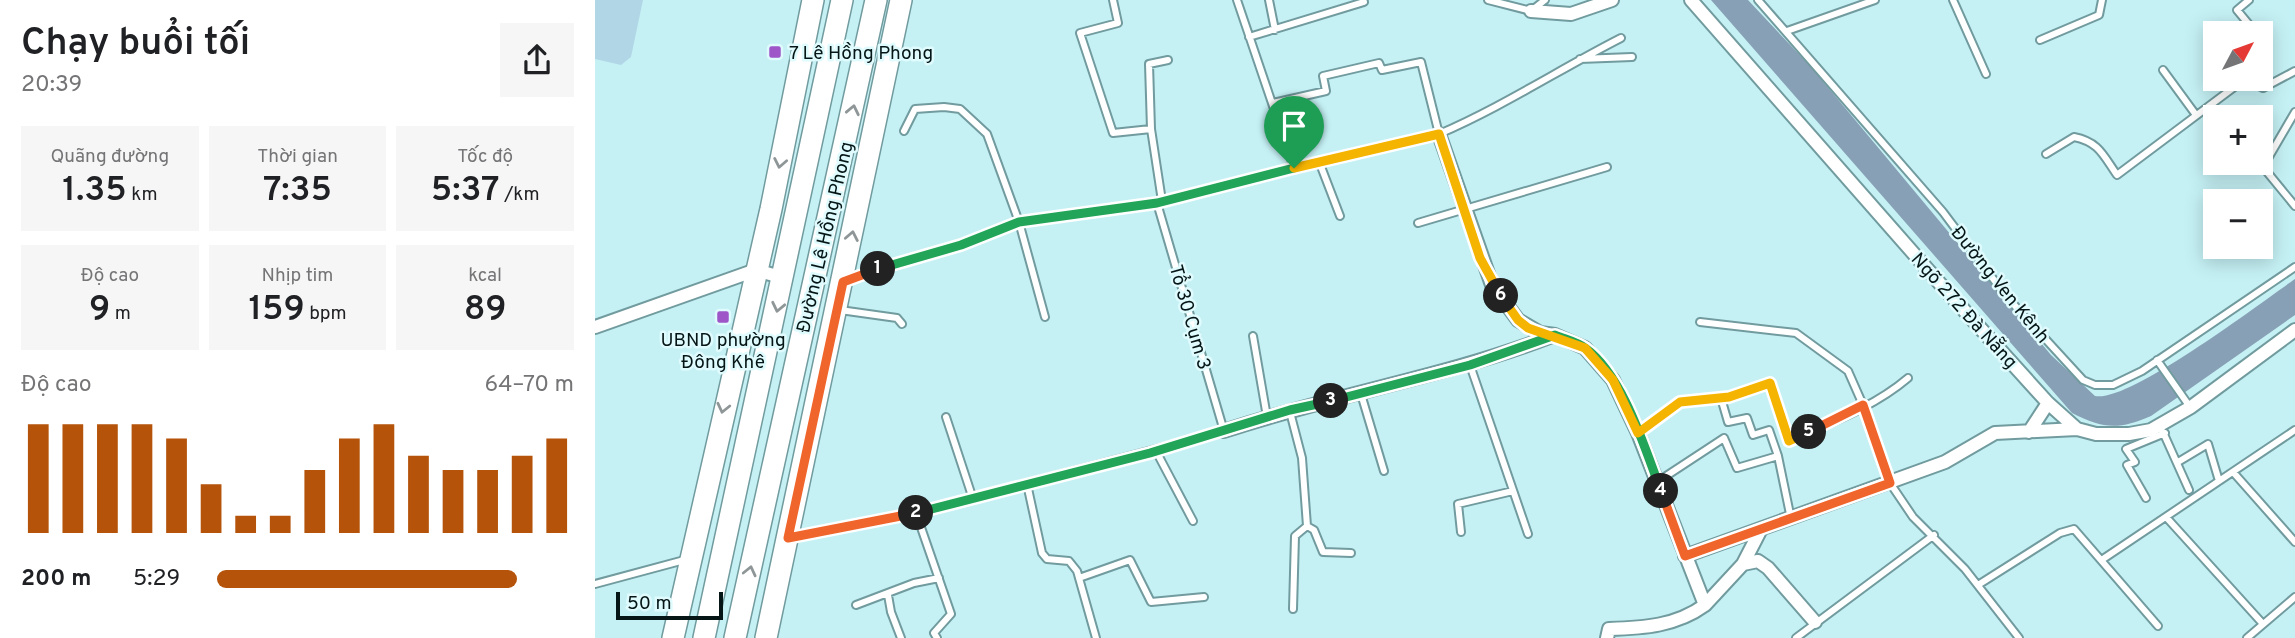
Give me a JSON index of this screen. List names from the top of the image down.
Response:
{
  "streets": {
    "main road": ["Đường Lê Hồng Phong"],
    "street": ["Ngõ 272 Đà Nẵng"],
    "lane": ["Đường Ven Kênh", "Tổ 30 Cụm 3"]
  },
  "places": {
    "transit": ["7 Lê Hồng Phong", "UBND phường Đông Khê"]
  },
  "scale_bar": "50 m",
  "north": "top right",
  "page": {
    "heading": ["Chạy buổi tối", "20:39"],
    "map_buttons": ["+", "−"],
    "stats": [
      ["Quãng đường", "1.35 km"],
      ["Thời gian", "7:35"],
      ["Tốc độ", "5:37 /km"],
      ["Độ cao", "9 m"],
      ["Nhịp tim", "159 bpm"],
      ["kcal", "89"]
    ],
    "pins": [
      "1",
      "6",
      "3",
      "5",
      "4",
      "2"
    ],
    "chart": ["Độ cao", "64–70 m"],
    "list": [
      {
        "name": "200 m",
        "note": "5:29"
      }
    ],
    "scale": "50 m"
  }
}
